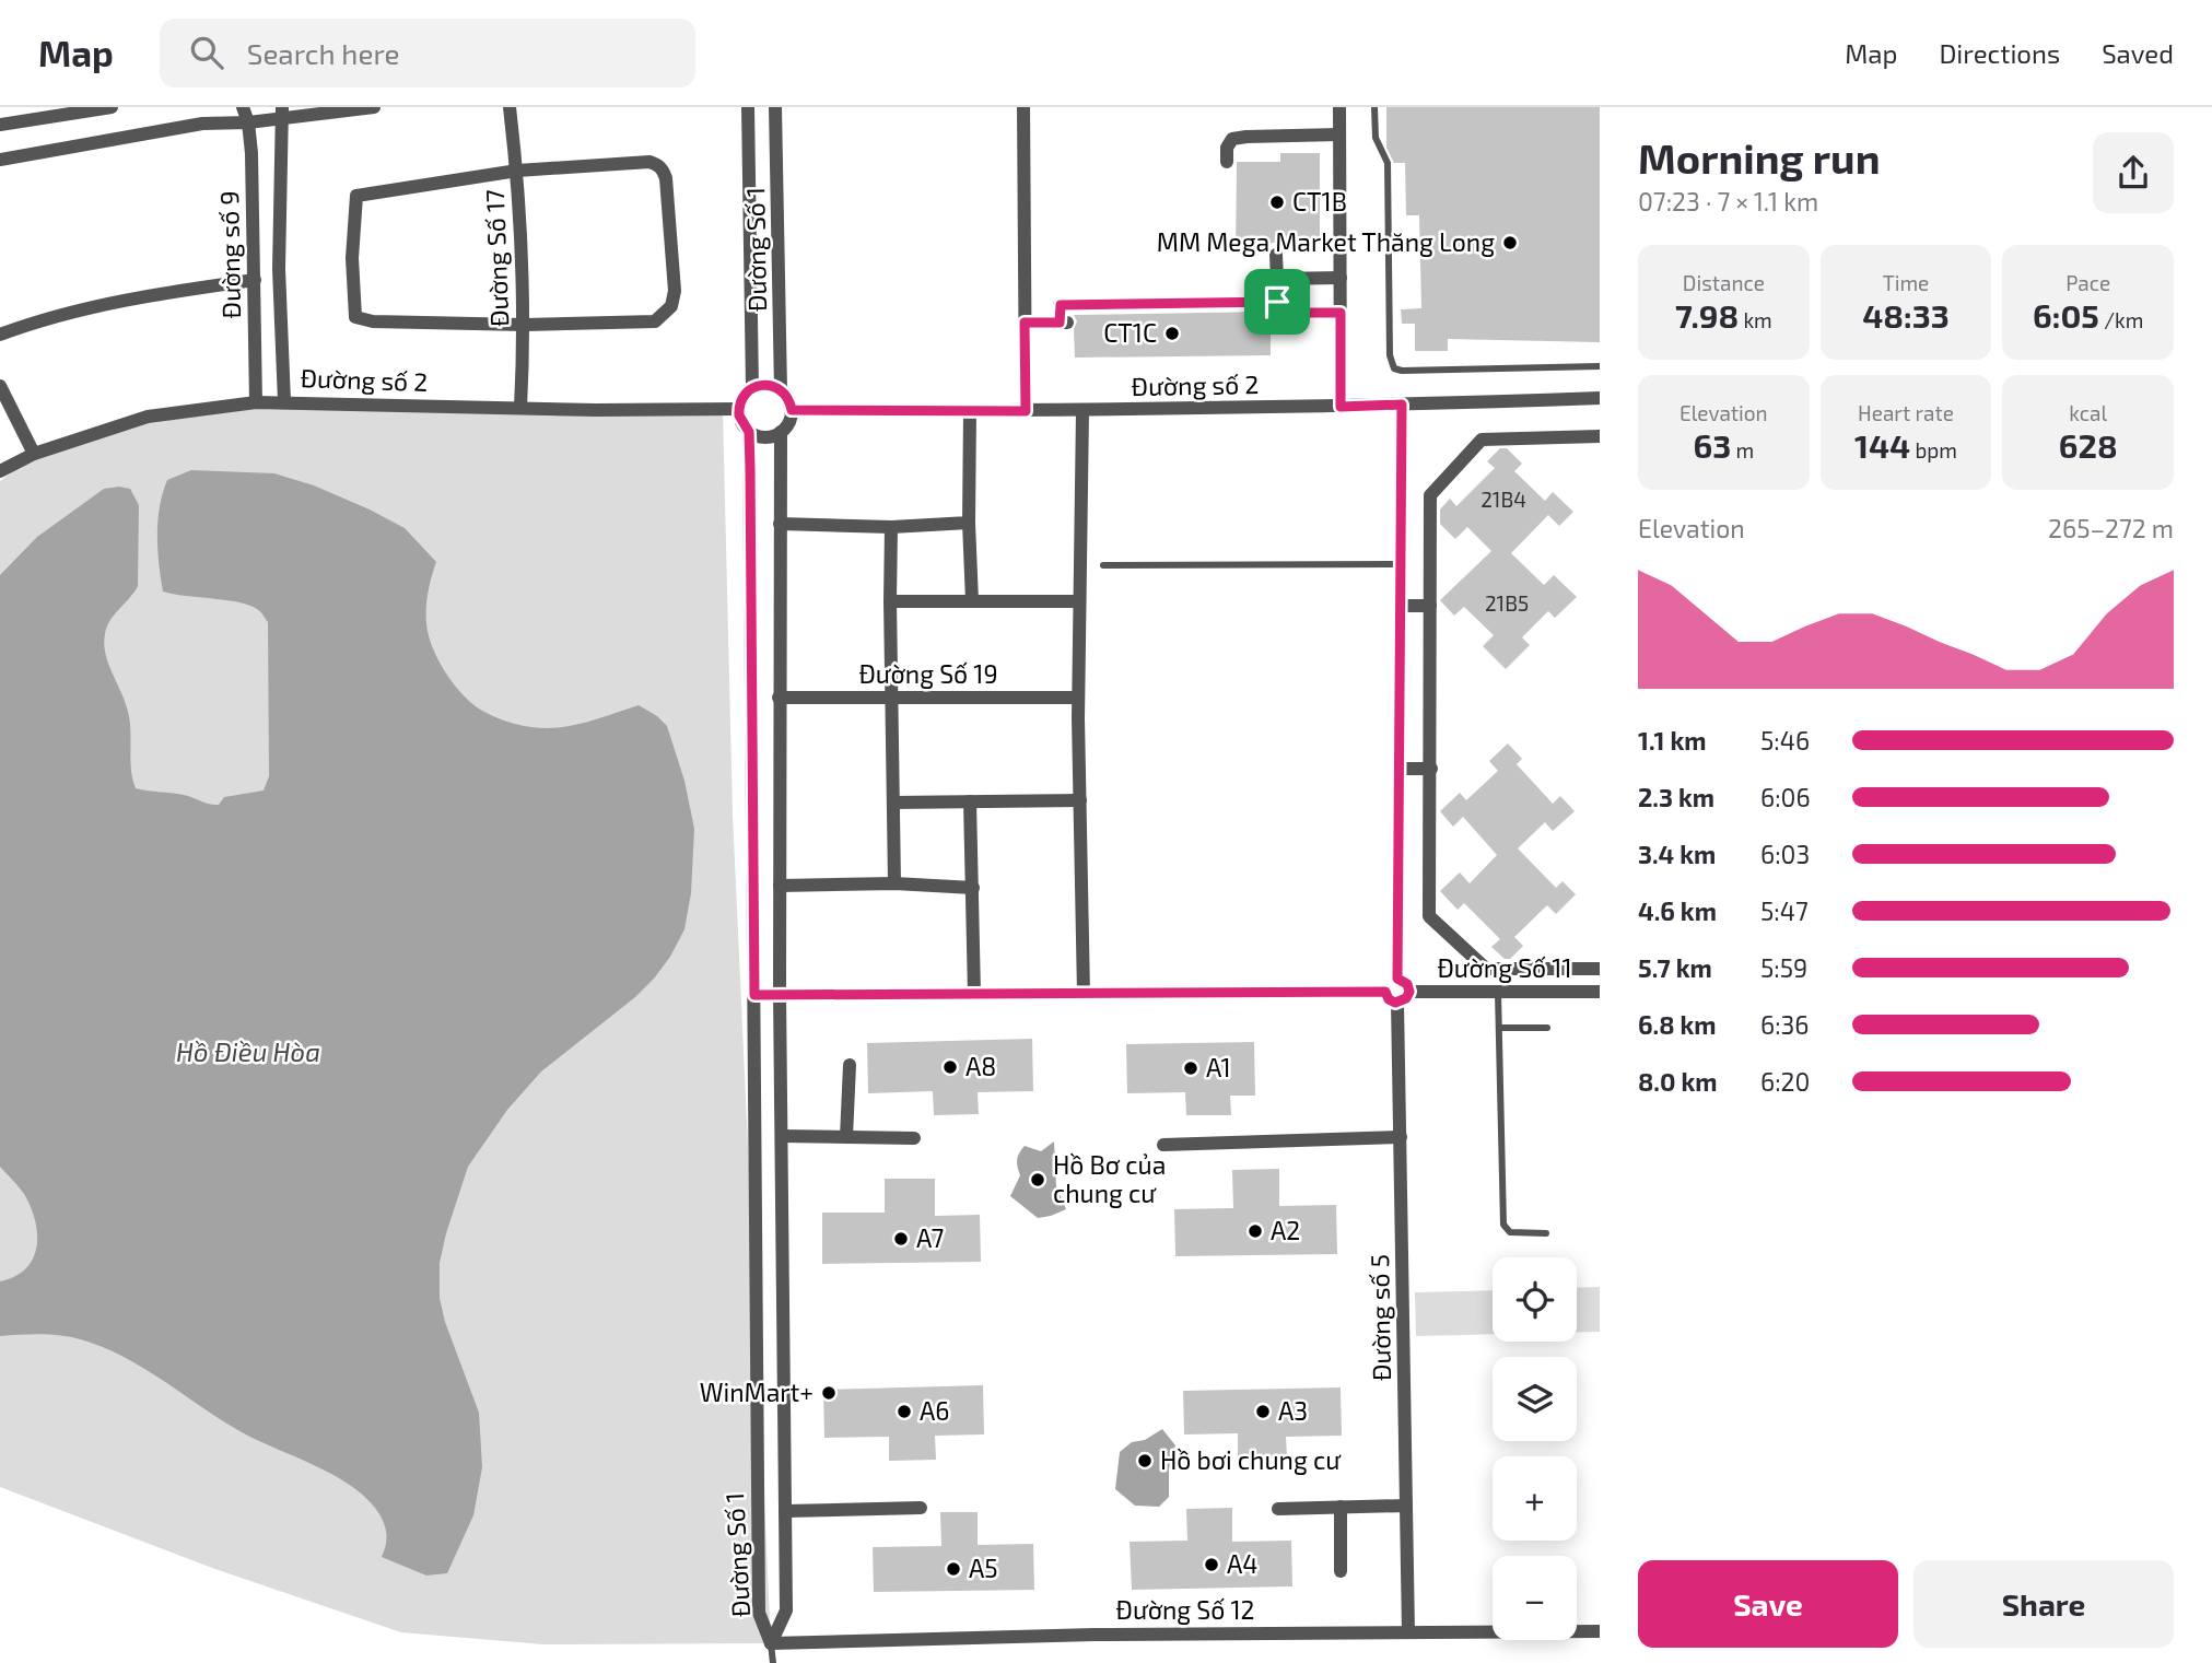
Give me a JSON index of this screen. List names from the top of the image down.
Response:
{
  "streets": {
    "street": [
      "Đường Số 1",
      "Đường số 9",
      "Đường Số 17",
      "Đường số 2",
      "Đường Số 19",
      "Đường Số 11",
      "Đường số 5",
      "Đường Số 12"
    ]
  },
  "crossings": [
    ["Đường Số 1", "Đường số 2"],
    ["Đường Số 1", "Đường Số 19"],
    ["Đường Số 1", "Đường Số 12"],
    ["Đường số 9", "Đường số 2"],
    ["Đường Số 17", "Đường số 2"],
    ["Đường Số 11", "Đường số 5"],
    ["Đường số 5", "Đường Số 12"]
  ],
  "water": ["Hồ Điều Hòa"],
  "places": [
    "CT1B",
    "MM Mega Market Thăng Long",
    "CT1C",
    "A8",
    "A1",
    "Hồ Bơ của chung cư",
    "A2",
    "A7",
    "WinMart+",
    "A6",
    "A3",
    "Hồ bơi chung cư",
    "A4",
    "A5"
  ],
  "house_numbers": ["21B4", "21B5"],
  "page": {
    "header": "Map",
    "search": "Search here",
    "nav": ["Map", "Directions", "Saved"],
    "heading": ["Morning run", "07:23 · 7 × 1.1 km"],
    "stats": [
      ["Distance", "7.98 km"],
      ["Time", "48:33"],
      ["Pace", "6:05 /km"],
      ["Elevation", "63 m"],
      ["Heart rate", "144 bpm"],
      ["kcal", "628"]
    ],
    "chart": ["Elevation", "265–272 m"],
    "list": [
      {
        "name": "1.1 km",
        "note": "5:46"
      },
      {
        "name": "2.3 km",
        "note": "6:06"
      },
      {
        "name": "3.4 km",
        "note": "6:03"
      },
      {
        "name": "4.6 km",
        "note": "5:47"
      },
      {
        "name": "5.7 km",
        "note": "5:59"
      },
      {
        "name": "6.8 km",
        "note": "6:36"
      },
      {
        "name": "8.0 km",
        "note": "6:20"
      }
    ],
    "map_buttons": ["+", "−"],
    "buttons": ["Save", "Share"]
  }
}
